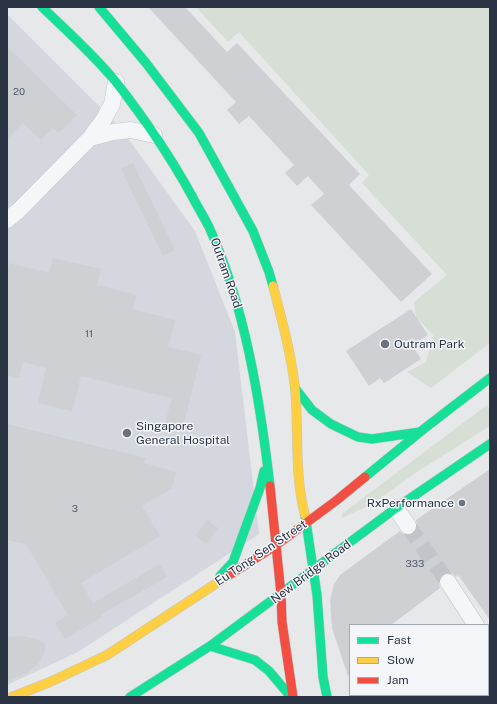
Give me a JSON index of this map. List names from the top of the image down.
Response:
{
  "streets": {
    "main road": ["Outram Road", "Eu Tong Sen Street", "New Bridge Road"]
  },
  "crossings": [
    ["Outram Road", "Eu Tong Sen Street"],
    ["Outram Road", "New Bridge Road"]
  ],
  "places": ["Outram Park", "Singapore General Hospital", "RxPerformance"],
  "house_numbers": [
    "20",
    "11",
    "3",
    "333"
  ],
  "legend": ["Fast", "Slow", "Jam"]
}
